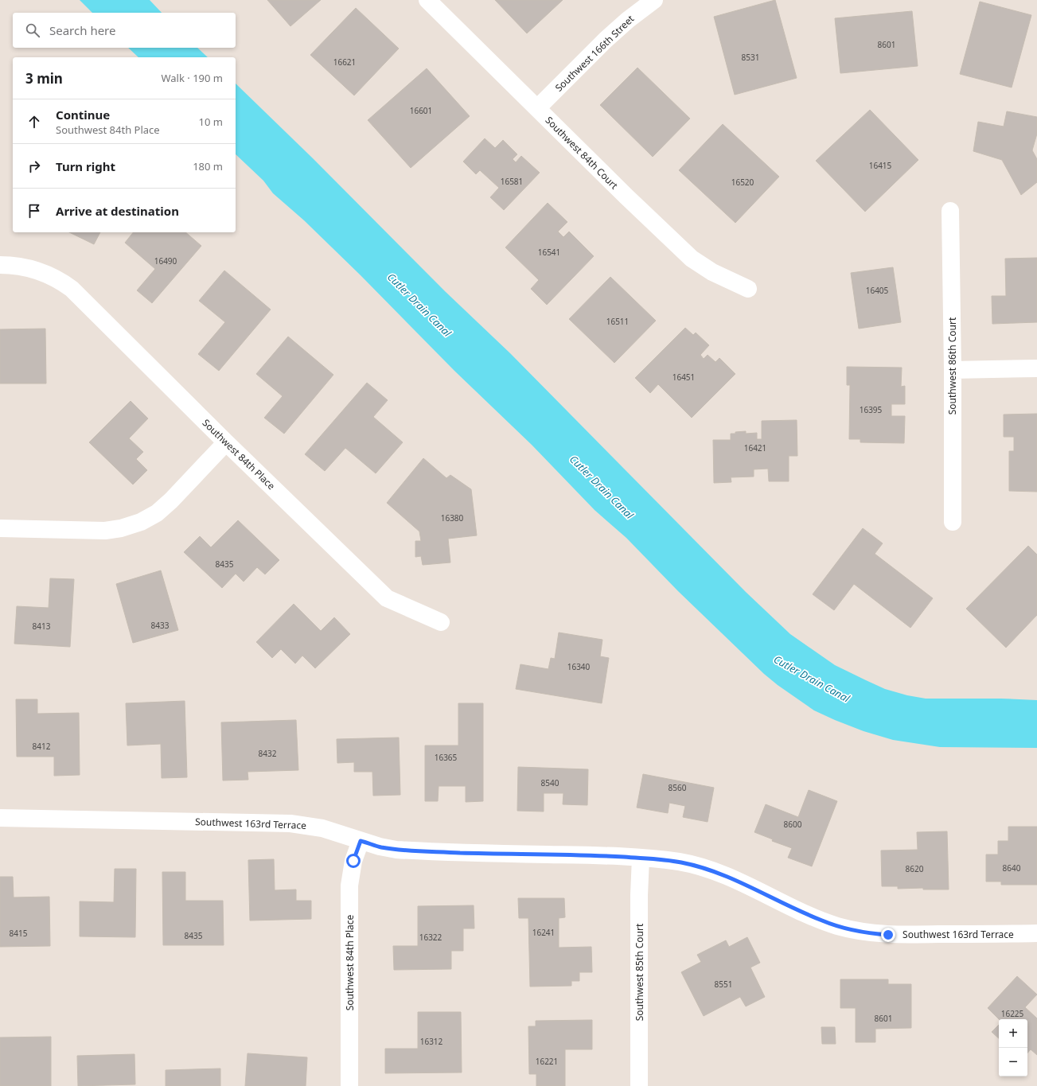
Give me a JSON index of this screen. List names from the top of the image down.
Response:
{
  "streets": {
    "street": [
      "Southwest 166th Street",
      "Southwest 84th Court",
      "Southwest 86th Court",
      "Southwest 84th Place",
      "Southwest 163rd Terrace",
      "Southwest 85th Court"
    ]
  },
  "crossings": [
    ["Southwest 166th Street", "Southwest 84th Court"],
    ["Southwest 84th Place", "Southwest 163rd Terrace"],
    ["Southwest 163rd Terrace", "Southwest 85th Court"]
  ],
  "water": ["Cutler Drain Canal"],
  "house_numbers": [
    "8601",
    "8531",
    "16621",
    "16601",
    "16415",
    "16581",
    "16520",
    "16541",
    "16490",
    "16405",
    "16511",
    "16451",
    "16395",
    "16421",
    "16380",
    "8435",
    "8433",
    "8413",
    "16340",
    "8412",
    "8432",
    "16365",
    "8540",
    "8560",
    "8600",
    "8640",
    "8620",
    "16241",
    "8415",
    "8435",
    "16322",
    "8551",
    "16225",
    "8601",
    "16312",
    "16221"
  ],
  "page": {
    "search": "Search here",
    "heading": ["3 min", "Walk · 190 m"],
    "list": [
      ["Continue", "Southwest 84th Place", "10 m"],
      ["Turn right", "180 m"],
      "Arrive at destination"
    ],
    "map_buttons": ["+", "−"]
  }
}
